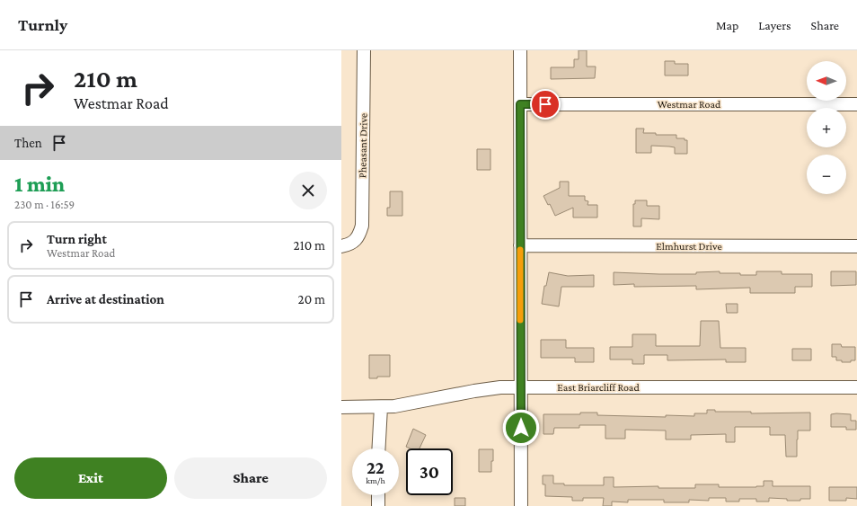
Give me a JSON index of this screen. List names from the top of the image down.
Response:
{
  "streets": {
    "street": [
      "Westmar Road",
      "Pheasant Drive",
      "Elmhurst Drive",
      "East Briarcliff Road"
    ]
  },
  "north": "left",
  "page": {
    "header": "Turnly",
    "nav": ["Map", "Layers", "Share"],
    "turn": ["210 m", "Westmar Road"],
    "map_buttons": ["+", "−"],
    "then": "Then",
    "heading": ["1 min", "230 m · 16:59"],
    "list": [
      {
        "name": "Turn right",
        "note": "Westmar Road",
        "value": "210 m"
      },
      {
        "name": "Arrive at destination",
        "value": "20 m"
      }
    ],
    "speed": "22 km/h",
    "limit": "30",
    "buttons": ["Exit", "Share"]
  }
}
